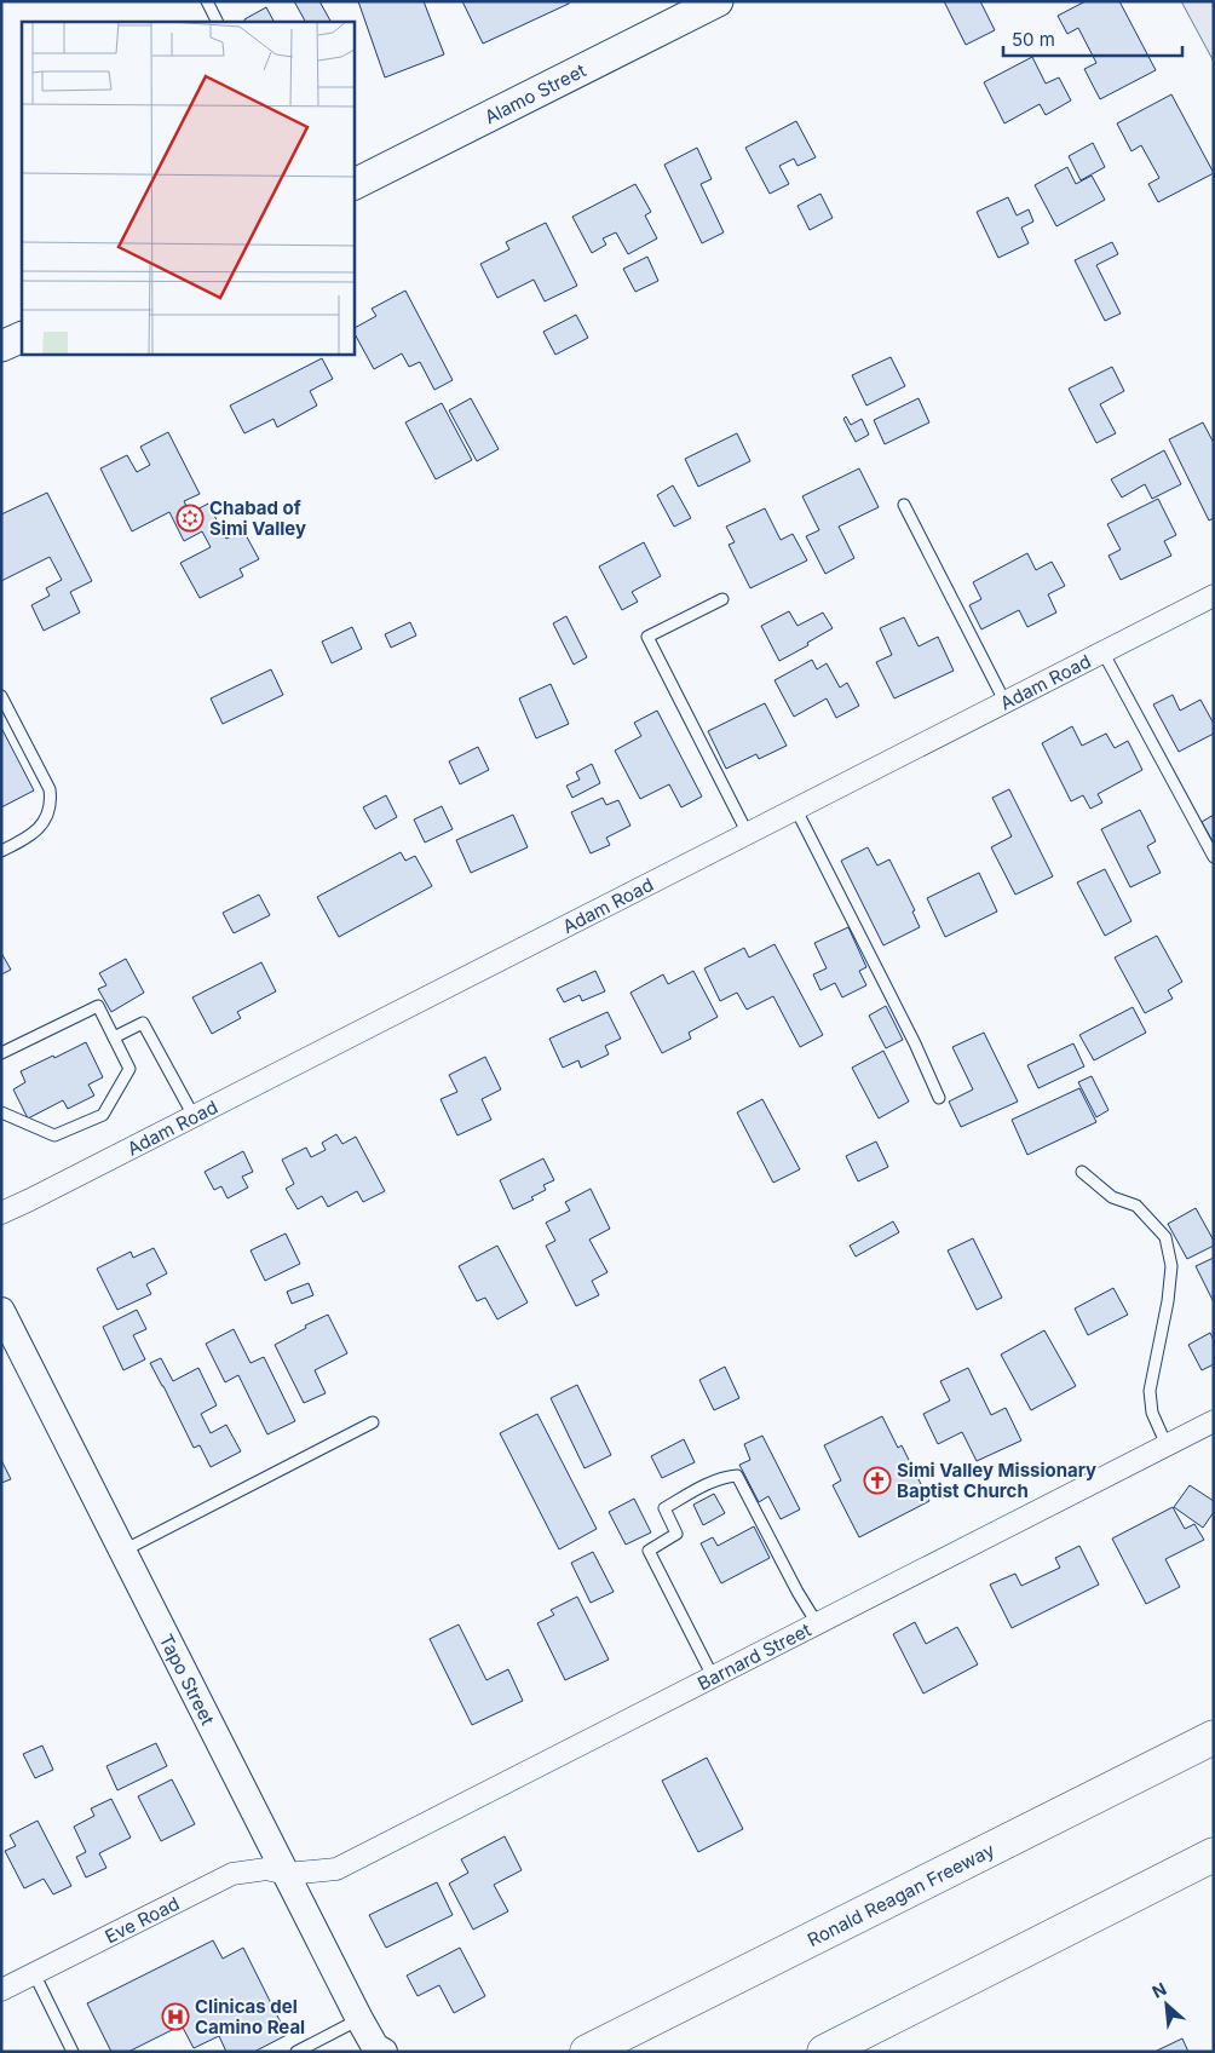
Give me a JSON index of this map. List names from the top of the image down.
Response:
{
  "streets": {
    "highway": ["Ronald Reagan Freeway"],
    "main road": ["Alamo Street"],
    "street": [
      "Adam Road",
      "Barnard Street",
      "Tapo Street",
      "Eve Road"
    ]
  },
  "crossings": [
    ["Barnard Street", "Tapo Street"],
    ["Barnard Street", "Eve Road"],
    ["Tapo Street", "Eve Road"]
  ],
  "places": {
    "synagogue": ["Chabad of Simi Valley"],
    "church": ["Simi Valley Missionary Baptist Church"],
    "hospital": ["Clinicas del Camino Real"]
  },
  "scale_bar": "50 m",
  "north": "top left"
}
